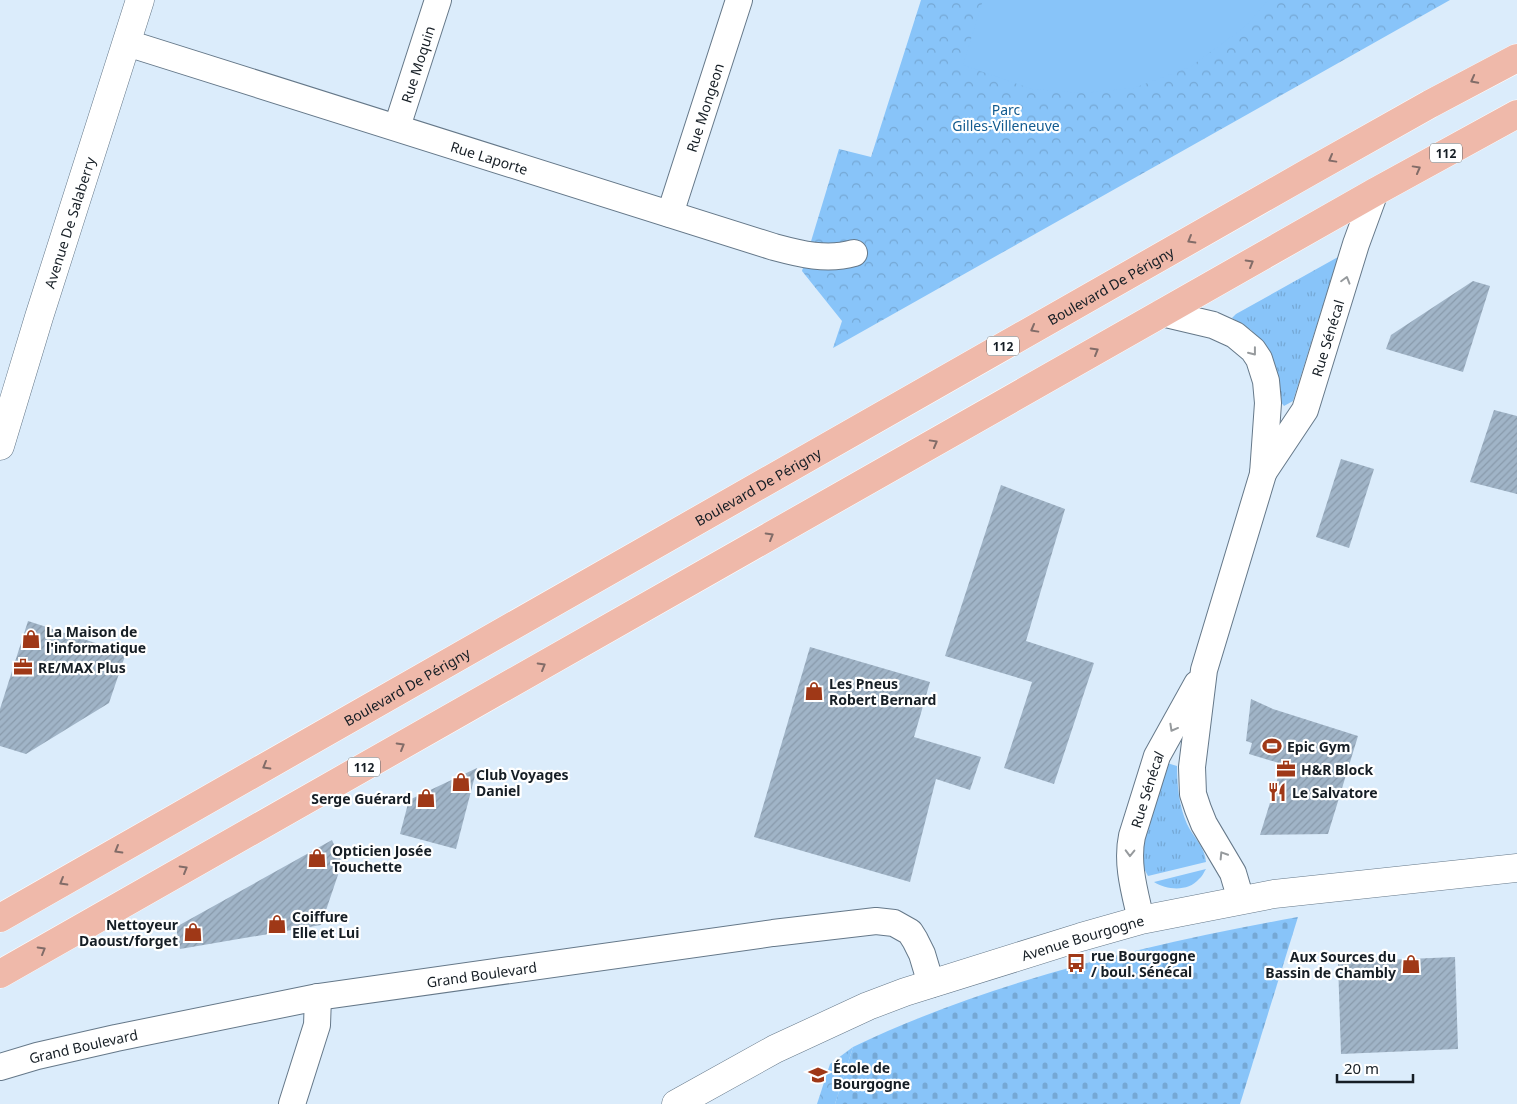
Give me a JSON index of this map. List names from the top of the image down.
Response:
{
  "streets": {
    "main road": ["112", "Boulevard De Périgny"],
    "street": [
      "Rue Moquin",
      "Rue Mongeon",
      "Rue Laporte",
      "Avenue De Salaberry",
      "Rue Sénécal",
      "Avenue Bourgogne",
      "Grand Boulevard"
    ]
  },
  "crossings": [
    ["Rue Moquin", "Rue Laporte"],
    ["Rue Mongeon", "Rue Laporte"],
    ["112", "Rue Sénécal"],
    ["Rue Laporte", "Avenue De Salaberry"],
    ["Rue Sénécal", "Avenue Bourgogne"],
    ["Avenue Bourgogne", "Grand Boulevard"]
  ],
  "parks": ["Parc Gilles-Villeneuve"],
  "places": {
    "shop": [
      "La Maison de l'informatique",
      "Les Pneus Robert Bernard",
      "Club Voyages Daniel",
      "Serge Guérard",
      "Opticien Josée Touchette",
      "Coiffure Elle et Lui",
      "Nettoyeur Daoust/forget",
      "Aux Sources du Bassin de Chambly"
    ],
    "office": ["RE/MAX Plus", "H&R Block"],
    "sports": ["Epic Gym"],
    "restaurant": ["Le Salvatore"],
    "bus stop": ["rue Bourgogne / boul. Sénécal"],
    "school or university": ["École de Bourgogne"]
  },
  "scale_bar": "20 m"
}
